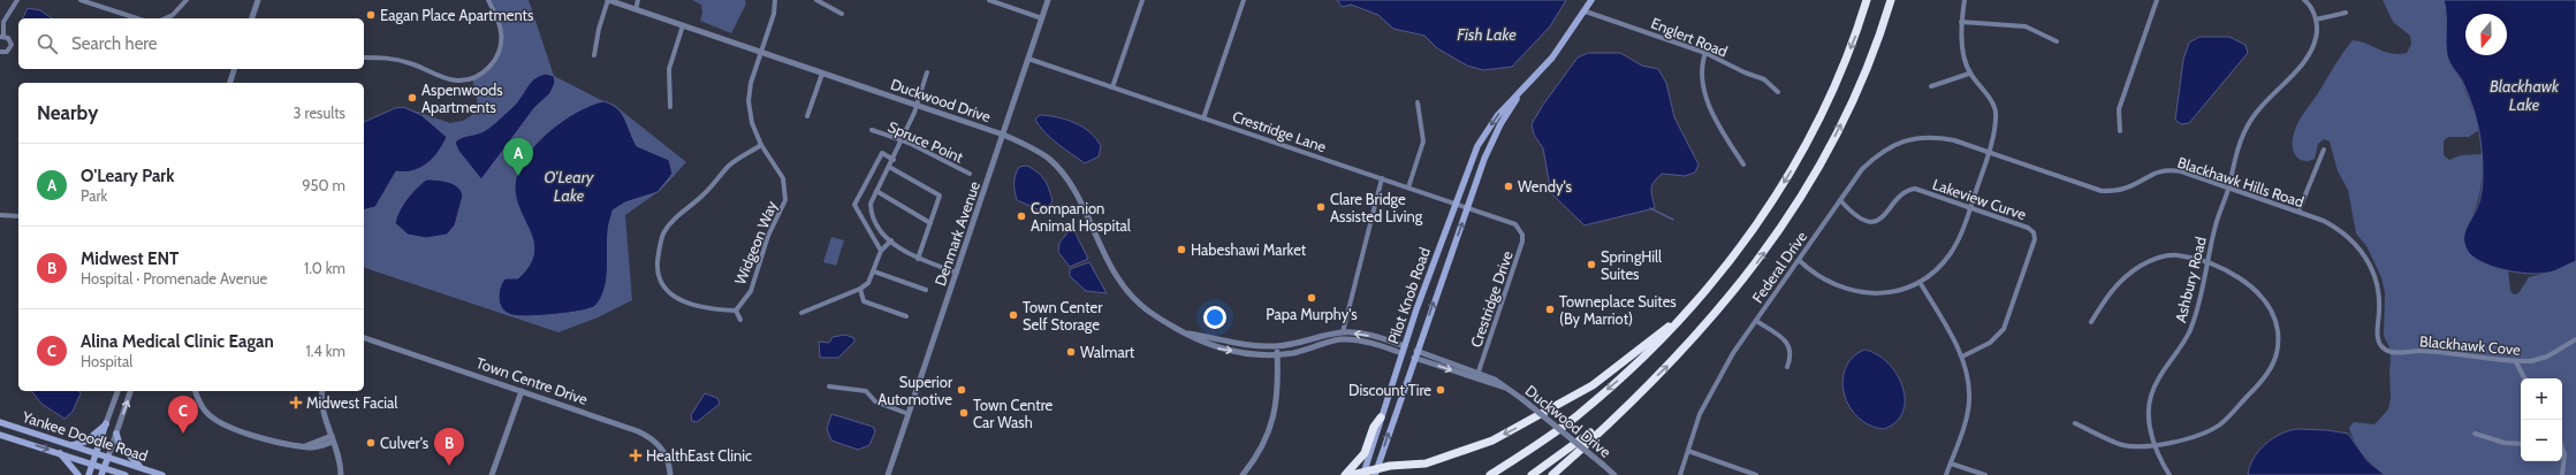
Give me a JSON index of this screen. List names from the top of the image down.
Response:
{
  "streets": {
    "main road": ["Duckwood Drive", "Pilot Knob Road", "Yankee Doodle Road"],
    "street": [
      "Englert Road",
      "Crestridge Lane",
      "Spruce Point",
      "Blackhawk Hills Road",
      "Lakeview Curve",
      "Denmark Avenue",
      "Widgeon Way",
      "Federal Drive",
      "Ashbury Road",
      "Crestridge Drive",
      "Blackhawk Cove",
      "Town Centre Drive"
    ]
  },
  "crossings": [
    ["Englert Road", "Pilot Knob Road"],
    ["Duckwood Drive", "Denmark Avenue"],
    ["Duckwood Drive", "Widgeon Way"],
    ["Duckwood Drive", "Pilot Knob Road"],
    ["Duckwood Drive", "Crestridge Drive"],
    ["Crestridge Lane", "Denmark Avenue"],
    ["Crestridge Lane", "Pilot Knob Road"],
    ["Crestridge Lane", "Crestridge Drive"],
    ["Blackhawk Hills Road", "Federal Drive"],
    ["Blackhawk Hills Road", "Ashbury Road"],
    ["Blackhawk Hills Road", "Blackhawk Cove"],
    ["Lakeview Curve", "Federal Drive"]
  ],
  "water": ["Fish Lake", "Blackhawk Lake", "O'Leary Lake"],
  "places": {
    "other": [
      "Eagan Place Apartments",
      "Aspenwoods Apartments",
      "Wendy's",
      "Clare Bridge Assisted Living",
      "Companion Animal Hospital",
      "Habeshawi Market",
      "SpringHill Suites",
      "Papa Murphy's",
      "Towneplace Suites (By Marriot)",
      "Town Center Self Storage",
      "Walmart",
      "Superior Automotive",
      "Discount Tire",
      "Town Centre Car Wash",
      "Culver's"
    ],
    "health": ["Midwest Facial", "HealthEast Clinic"]
  },
  "north": "bottom",
  "page": {
    "search": "Search here",
    "heading": ["Nearby", "3 results"],
    "pins": ["A", "C", "B"],
    "list": [
      {
        "mark": "A",
        "name": "O'Leary Park",
        "note": "Park",
        "value": "950 m"
      },
      {
        "mark": "B",
        "name": "Midwest ENT",
        "note": "Hospital · Promenade Avenue",
        "value": "1.0 km"
      },
      {
        "mark": "C",
        "name": "Alina Medical Clinic Eagan",
        "note": "Hospital",
        "value": "1.4 km"
      }
    ],
    "map_buttons": ["+", "−"]
  }
}
